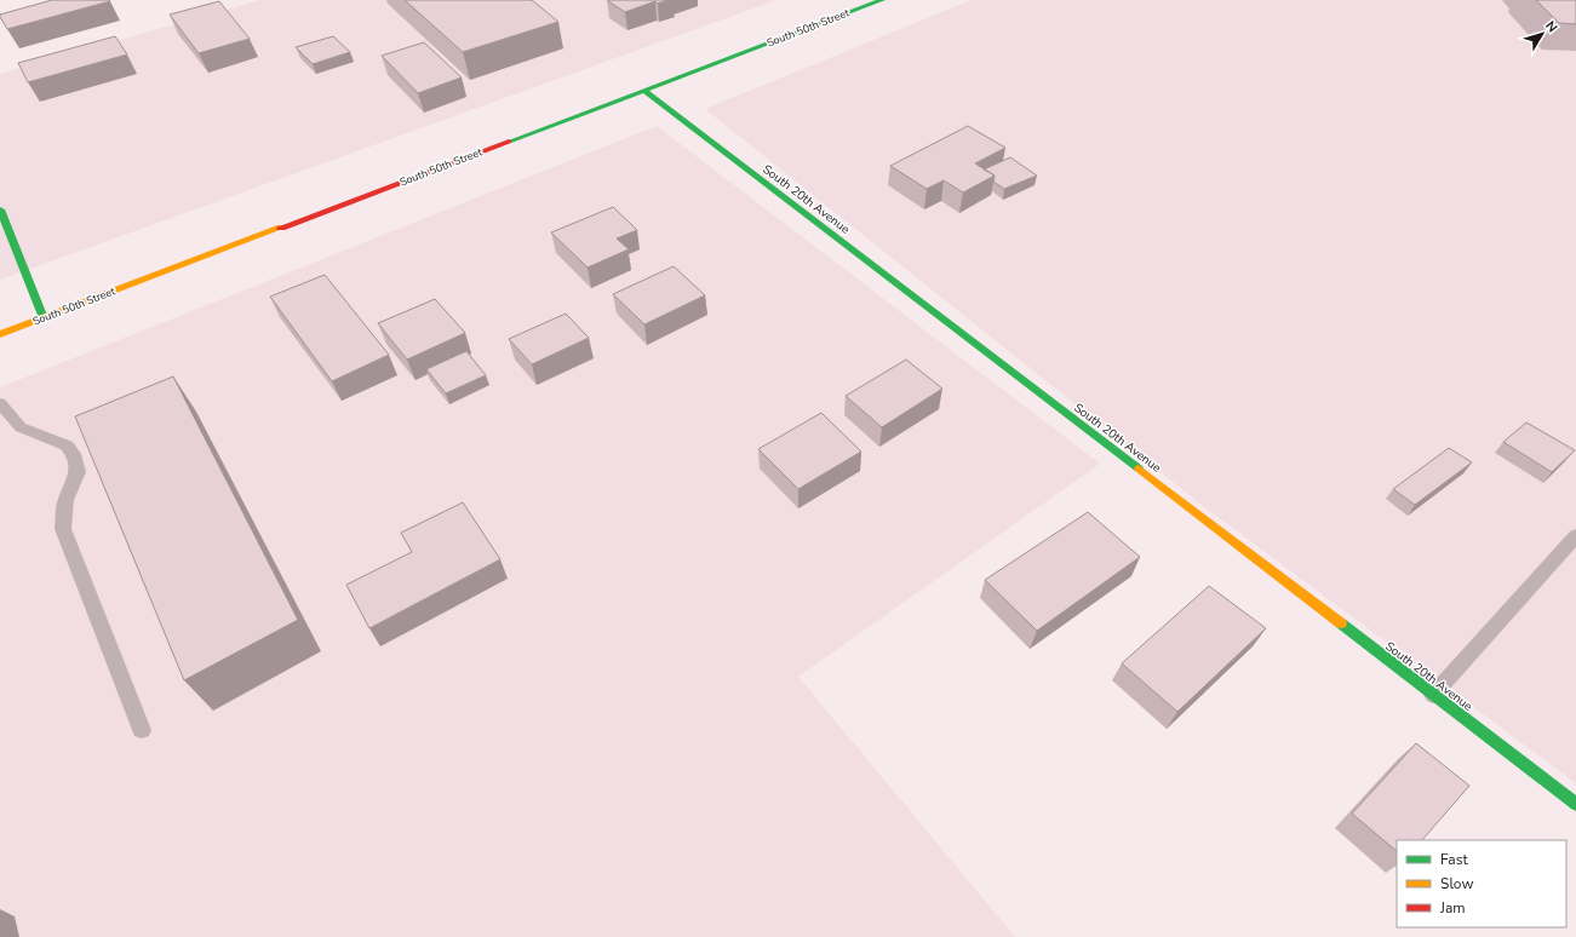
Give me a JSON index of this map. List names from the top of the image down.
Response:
{
  "streets": {
    "street": ["South 50th Street", "South 20th Avenue"]
  },
  "crossings": [
    ["South 50th Street", "South 20th Avenue"]
  ],
  "legend": ["Fast", "Slow", "Jam"],
  "north": "top right"
}
